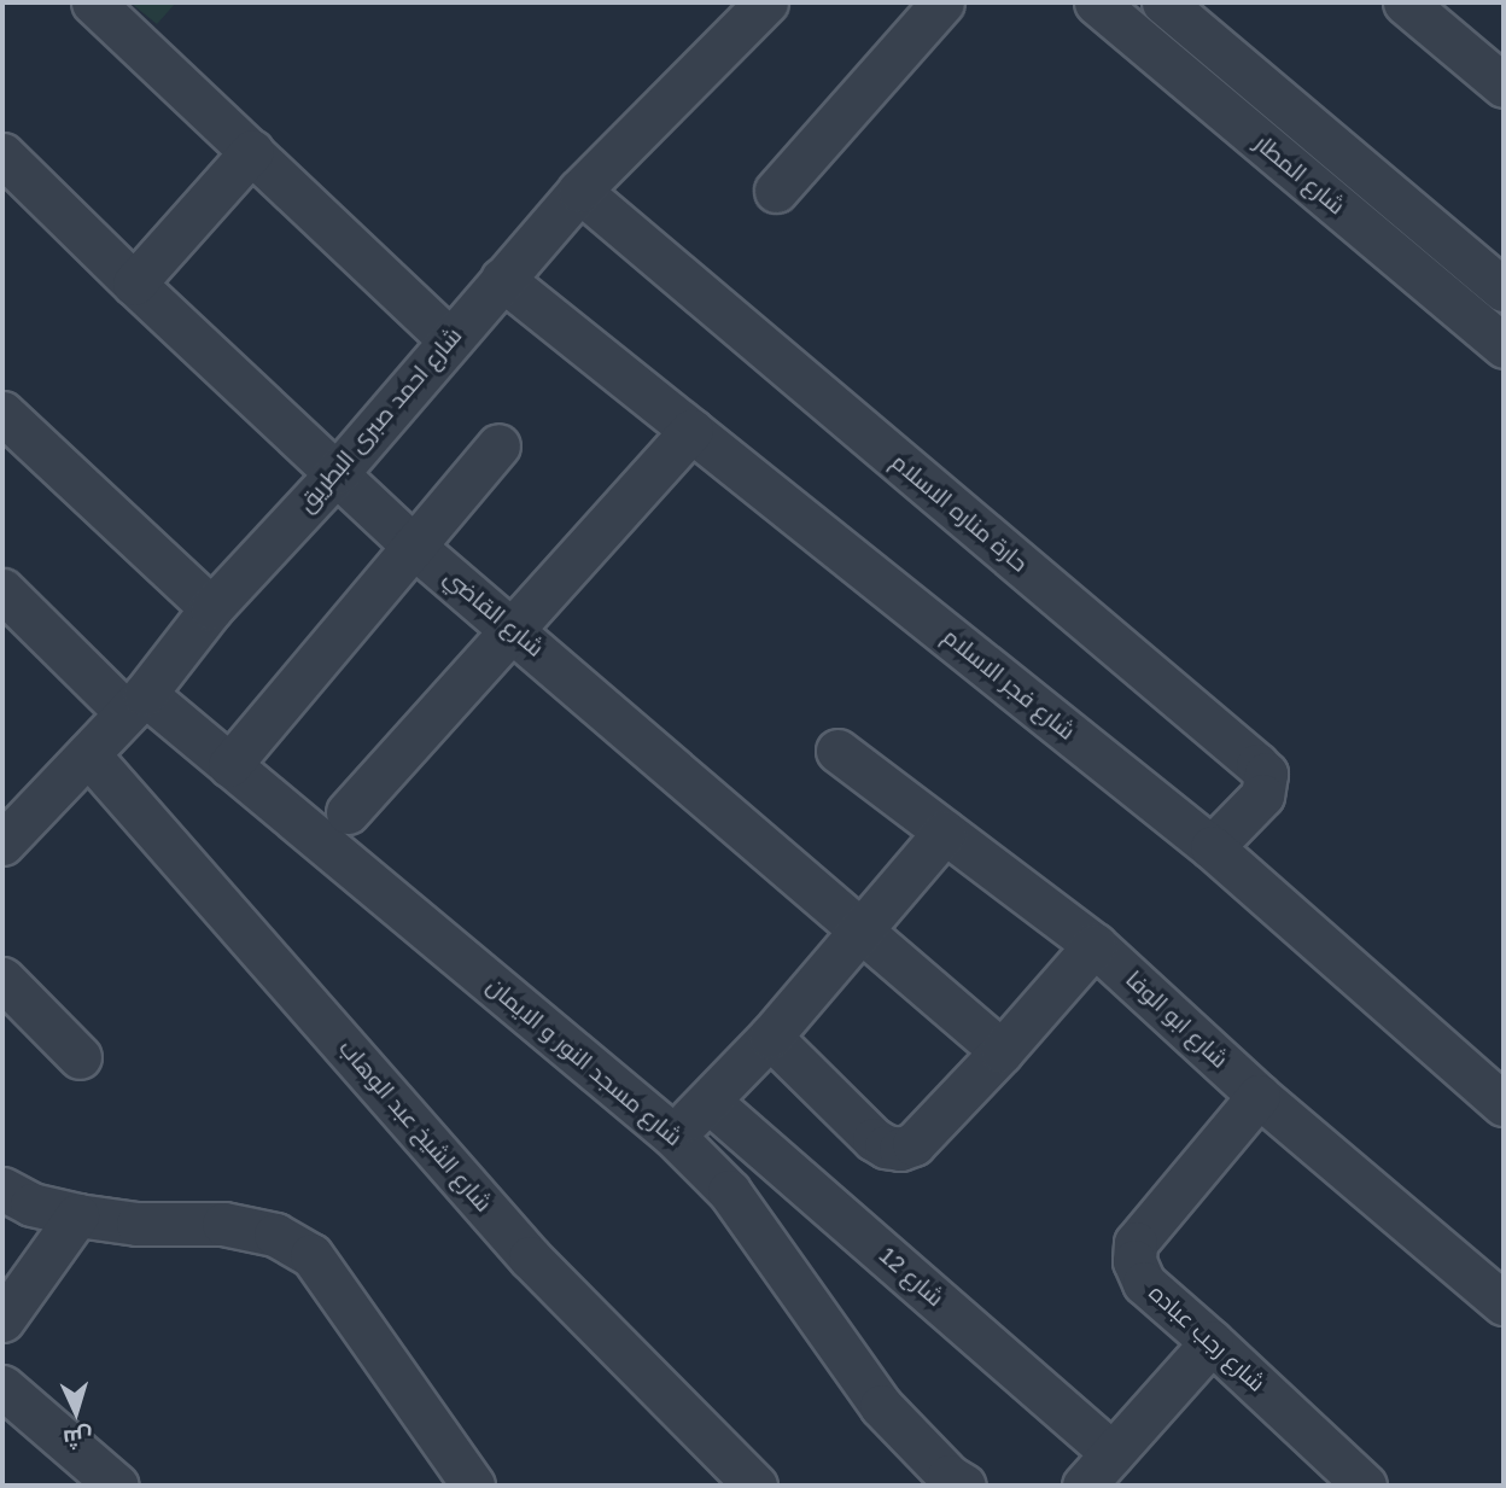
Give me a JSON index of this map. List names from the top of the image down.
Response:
{
  "streets": {
    "street": [
      "شارع المطار",
      "شارع احمد صبرى البطريق",
      "حارة مناره الاسلام",
      "شارع القاضي",
      "شارع فجر الاسلام",
      "شارع ابو الوفا",
      "شارع مسجد النور و الايمان",
      "شارع الشيخ عبد الوهاب",
      "شارع 12",
      "شارع رجب عباده"
    ]
  },
  "crossings": [
    ["شارع احمد صبرى البطريق", "حارة مناره الاسلام"],
    ["شارع احمد صبرى البطريق", "شارع القاضي"],
    ["شارع احمد صبرى البطريق", "شارع فجر الاسلام"],
    ["شارع احمد صبرى البطريق", "شارع مسجد النور و الايمان"],
    ["شارع احمد صبرى البطريق", "شارع الشيخ عبد الوهاب"],
    ["حارة مناره الاسلام", "شارع فجر الاسلام"],
    ["شارع ابو الوفا", "شارع رجب عباده"]
  ],
  "north": "bottom"
}
